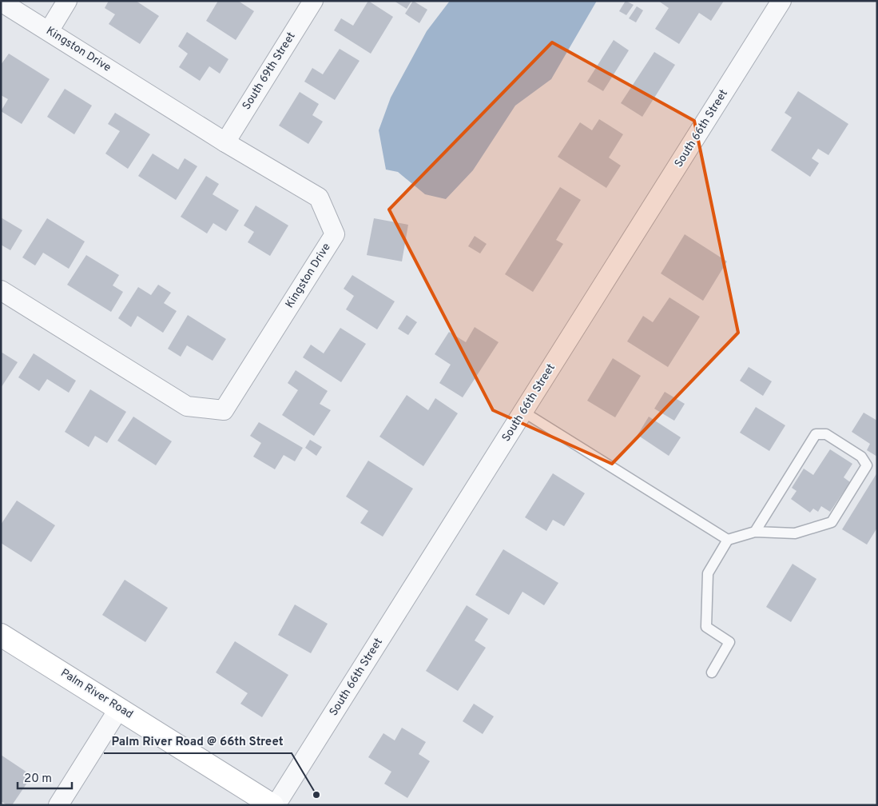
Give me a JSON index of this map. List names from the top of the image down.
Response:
{
  "streets": {
    "street": [
      "Kingston Drive",
      "South 69th Street",
      "South 66th Street",
      "Palm River Road"
    ]
  },
  "crossings": [
    ["Kingston Drive", "South 69th Street"],
    ["South 66th Street", "Palm River Road"]
  ],
  "places": ["Palm River Road @ 66th Street"],
  "scale_bar": "20 m"
}
